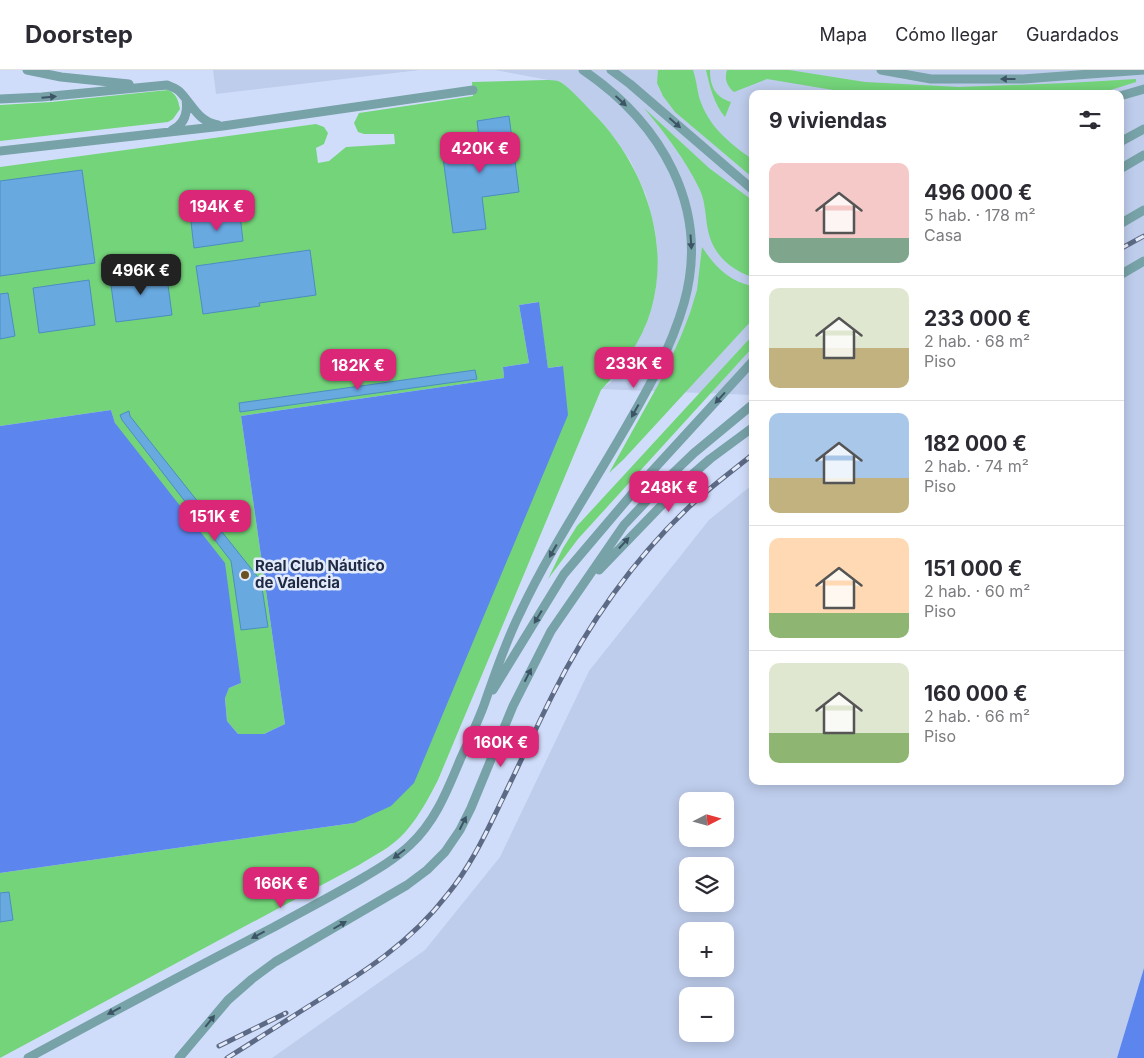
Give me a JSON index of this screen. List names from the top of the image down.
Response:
{
  "places": ["Real Club Náutico de Valencia"],
  "north": "right",
  "page": {
    "header": "Doorstep",
    "nav": ["Mapa", "Cómo llegar", "Guardados"],
    "heading": "9 viviendas",
    "price": [
      "420K €",
      "194K €",
      "496K €",
      "233K €",
      "182K €",
      "248K €",
      "151K €",
      "160K €",
      "166K €"
    ],
    "list": [
      {
        "name": "496 000 €",
        "note": "5 hab. · 178 m² · Casa"
      },
      {
        "name": "233 000 €",
        "note": "2 hab. · 68 m² · Piso"
      },
      {
        "name": "182 000 €",
        "note": "2 hab. · 74 m² · Piso"
      },
      {
        "name": "151 000 €",
        "note": "2 hab. · 60 m² · Piso"
      },
      {
        "name": "160 000 €",
        "note": "2 hab. · 66 m² · Piso"
      }
    ],
    "map_buttons": ["+", "−"]
  }
}
